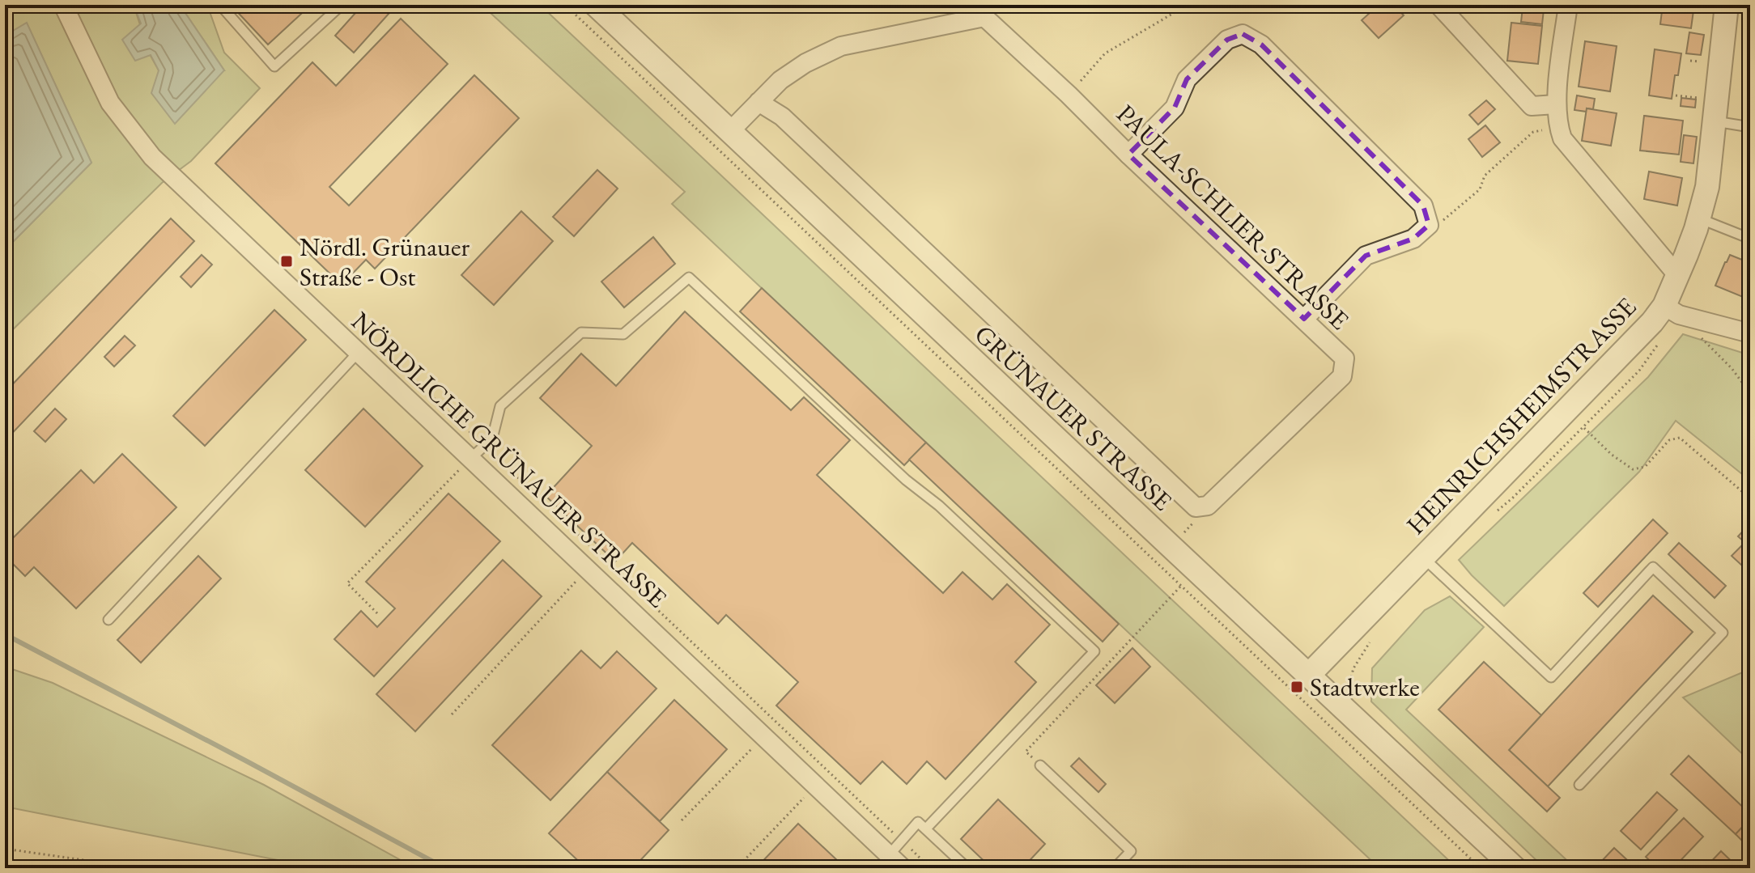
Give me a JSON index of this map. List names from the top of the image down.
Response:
{
  "streets": {
    "street": [
      "PAULA-SCHLIER-STRASSE",
      "HEINRICHSHEIMSTRASSE",
      "GRÜNAUER STRASSE",
      "NÖRDLICHE GRÜNAUER STRASSE"
    ]
  },
  "crossings": [
    ["PAULA-SCHLIER-STRASSE", "GRÜNAUER STRASSE"],
    ["HEINRICHSHEIMSTRASSE", "GRÜNAUER STRASSE"]
  ],
  "places": {
    "transit": ["Nördl. Grünauer Straße - Ost", "Stadtwerke"]
  }
}
